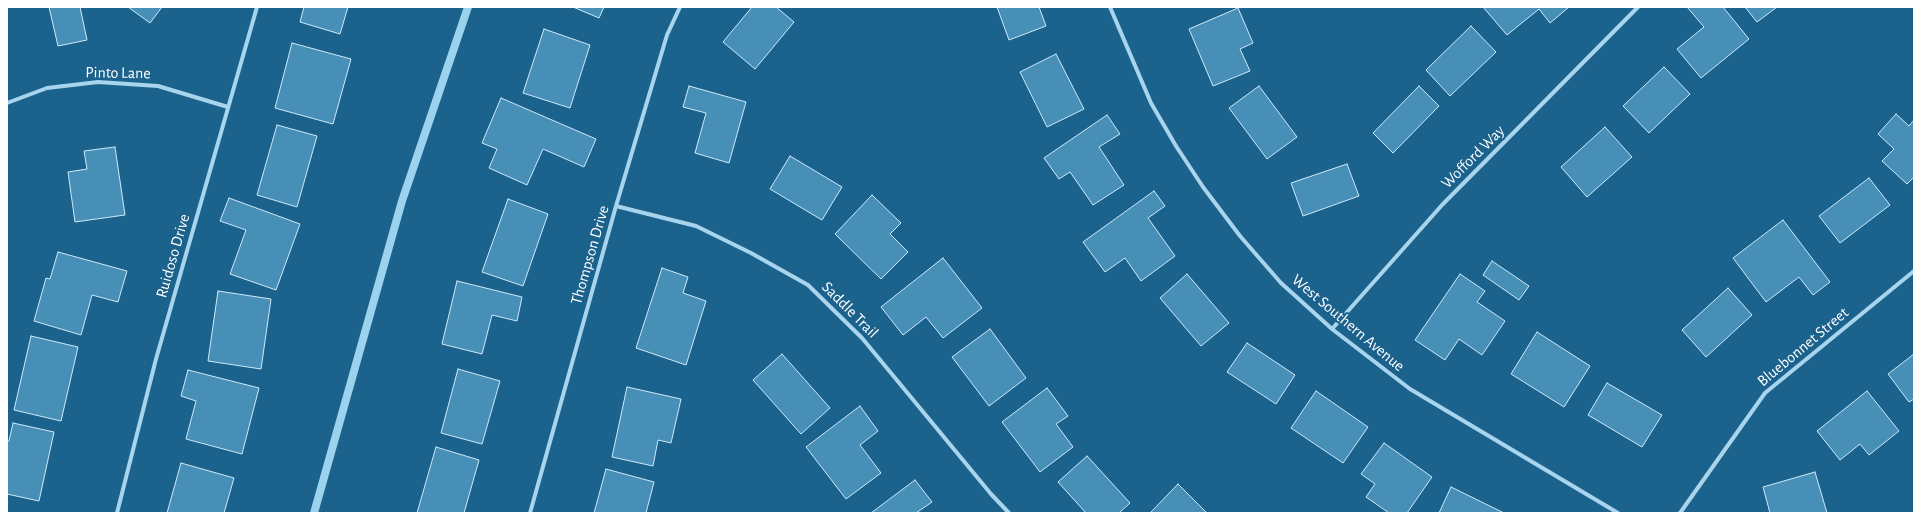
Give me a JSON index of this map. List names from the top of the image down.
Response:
{
  "streets": {
    "street": [
      "Pinto Lane",
      "Wofford Way",
      "Thompson Drive",
      "Ruidoso Drive",
      "Saddle Trail",
      "West Southern Avenue",
      "Bluebonnet Street"
    ]
  },
  "crossings": [
    ["Pinto Lane", "Ruidoso Drive"],
    ["Wofford Way", "West Southern Avenue"],
    ["Thompson Drive", "Saddle Trail"]
  ]
}
